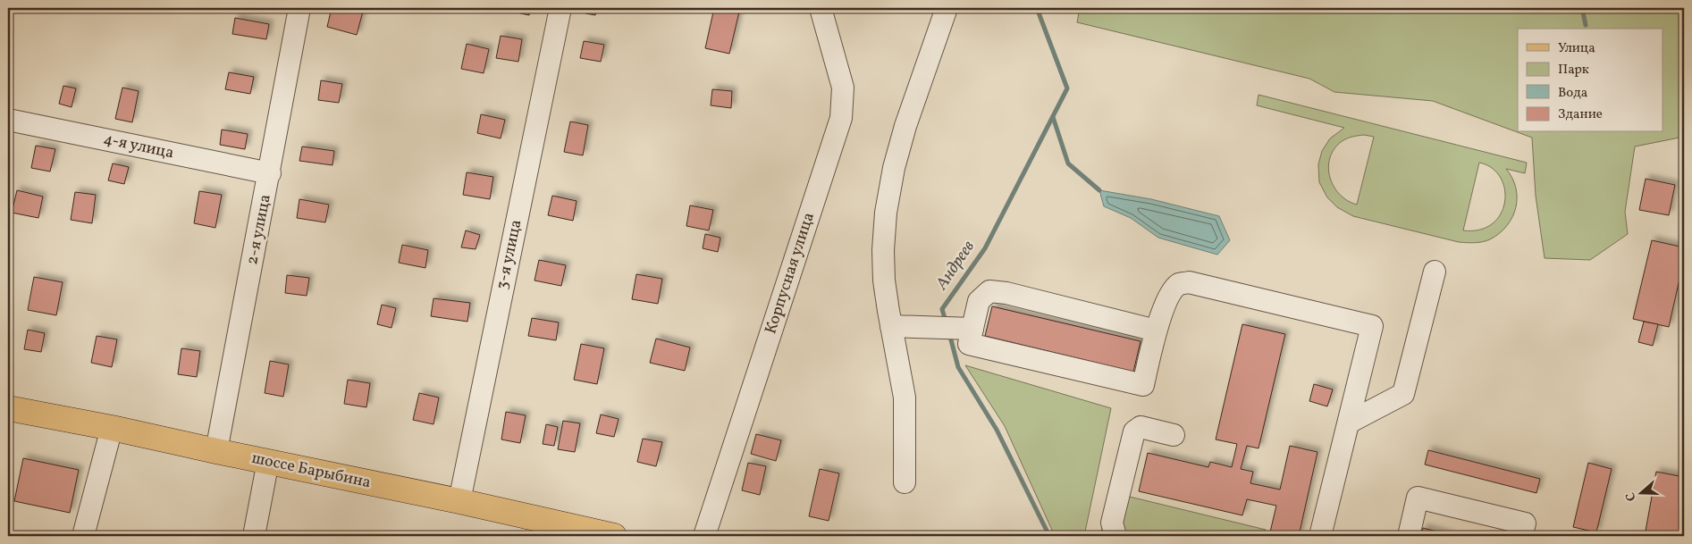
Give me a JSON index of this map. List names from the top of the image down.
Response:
{
  "streets": {
    "main road": ["шоссе Барыбина"],
    "street": [
      "4-я улица",
      "2-я улица",
      "3-я улица",
      "Корпусная улица"
    ]
  },
  "crossings": [
    ["4-я улица", "2-я улица"],
    ["2-я улица", "шоссе Барыбина"],
    ["3-я улица", "шоссе Барыбина"]
  ],
  "water": ["Андреев"],
  "legend": [
    "Улица",
    "Парк",
    "Вода",
    "Здание"
  ],
  "north": "left"
}
